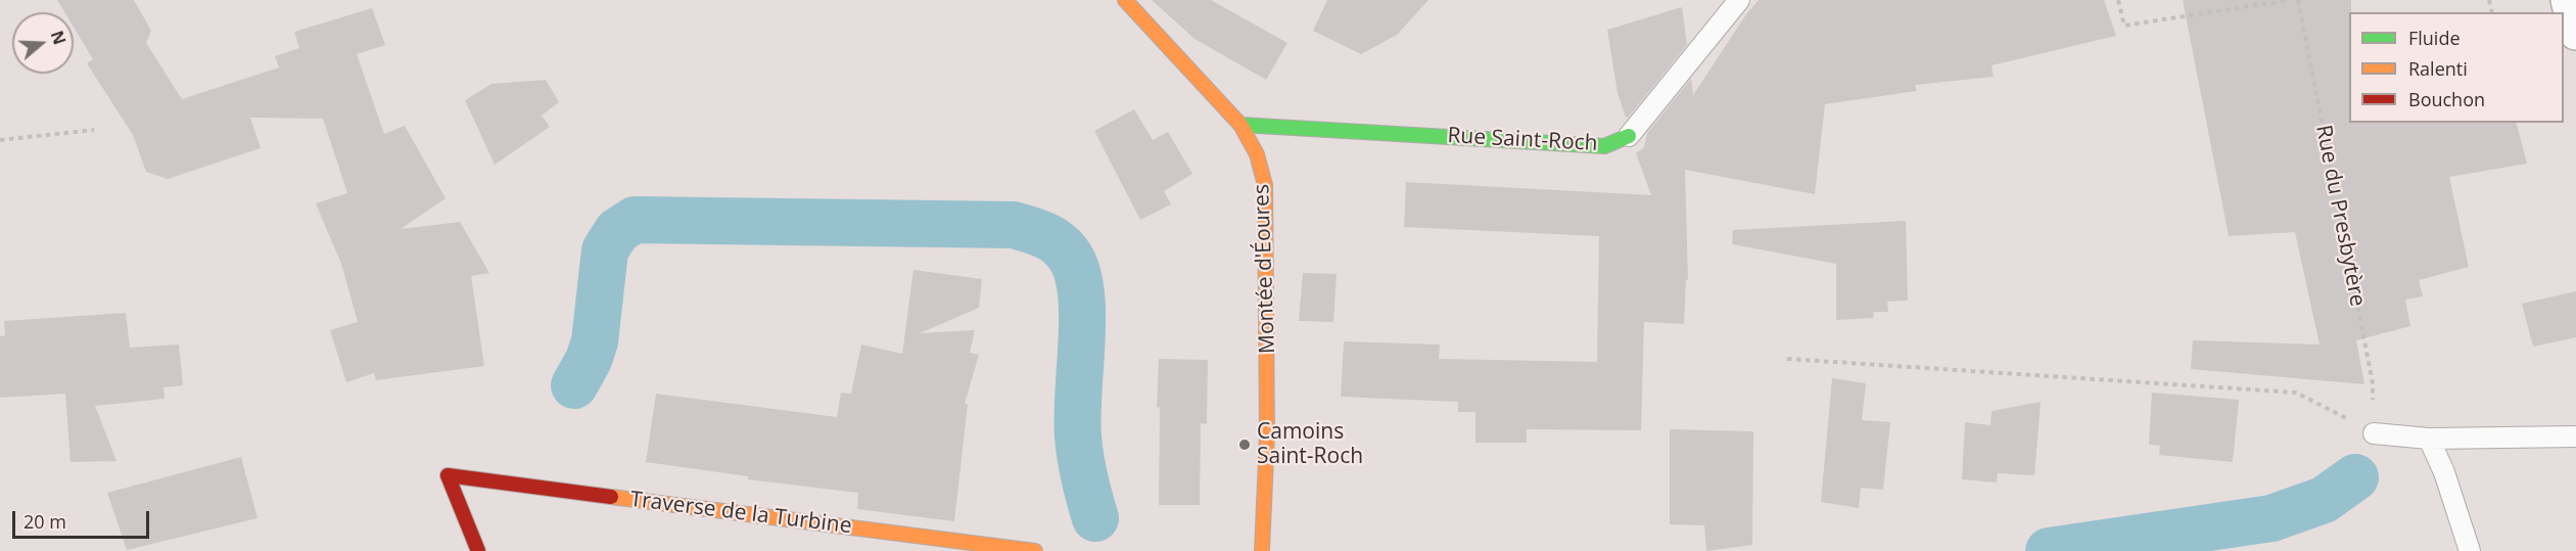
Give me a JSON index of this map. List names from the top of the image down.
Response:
{
  "streets": {
    "street": ["Rue Saint-Roch", "Montée d'Éoures", "Traverse de la Turbine"],
    "path": ["Rue du Presbytère"]
  },
  "crossings": [
    ["Rue Saint-Roch", "Montée d'Éoures"]
  ],
  "places": ["Camoins Saint-Roch"],
  "legend": ["Fluide", "Ralenti", "Bouchon"],
  "scale_bar": "20 m",
  "north": "right"
}
